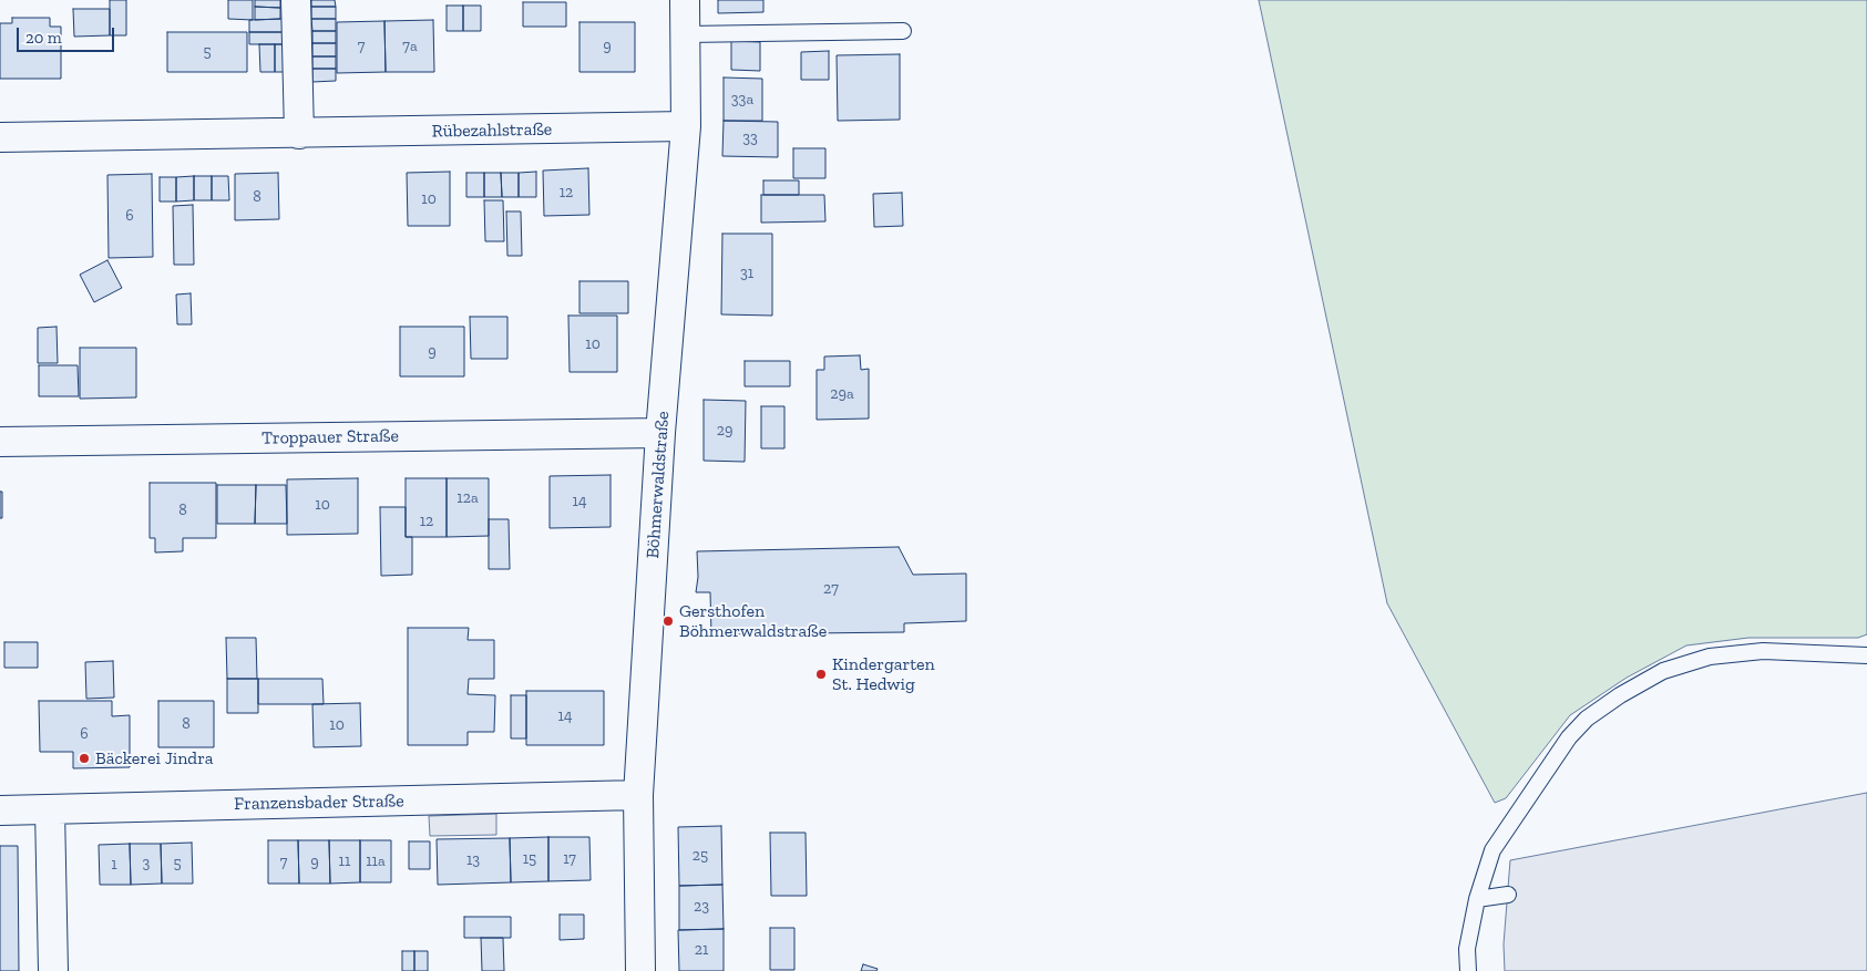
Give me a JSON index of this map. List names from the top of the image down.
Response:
{
  "streets": {
    "street": [
      "Rübezahlstraße",
      "Troppauer Straße",
      "Böhmerwaldstraße",
      "Franzensbader Straße"
    ]
  },
  "crossings": [
    ["Rübezahlstraße", "Böhmerwaldstraße"],
    ["Troppauer Straße", "Böhmerwaldstraße"],
    ["Böhmerwaldstraße", "Franzensbader Straße"]
  ],
  "places": ["Gersthofen Böhmerwaldstraße", "Kindergarten St. Hedwig", "Bäckerei Jindra"],
  "house_numbers": [
    "7",
    "7a",
    "9",
    "5",
    "33a",
    "33",
    "12",
    "8",
    "10",
    "6",
    "31",
    "10",
    "9",
    "29a",
    "29",
    "12a",
    "14",
    "10",
    "8",
    "12",
    "27",
    "14",
    "8",
    "10",
    "6",
    "25",
    "15",
    "17",
    "13",
    "11",
    "11a",
    "7",
    "9",
    "3",
    "5",
    "1",
    "23",
    "21"
  ],
  "scale_bar": "20 m"
}
